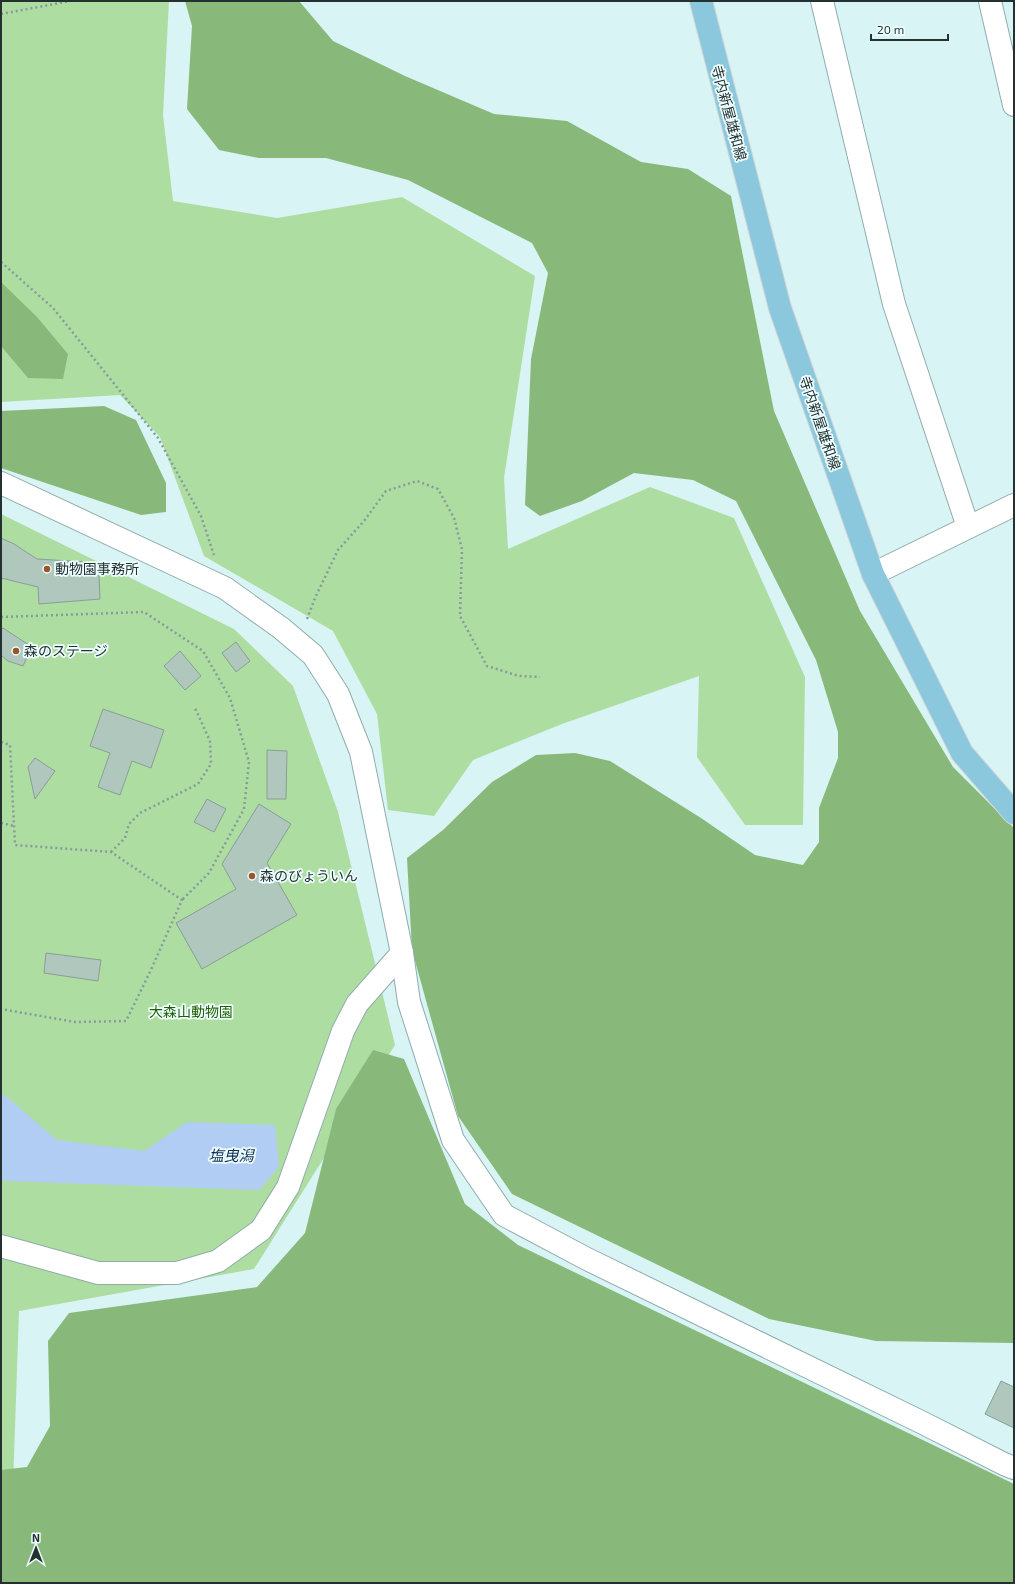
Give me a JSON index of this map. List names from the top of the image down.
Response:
{
  "streets": {
    "main road": ["寺内新屋雄和線"]
  },
  "water": ["塩曳潟"],
  "parks": ["大森山動物園"],
  "places": ["動物園事務所", "森のステージ", "森のびょういん"],
  "scale_bar": "20 m",
  "north": "top"
}
